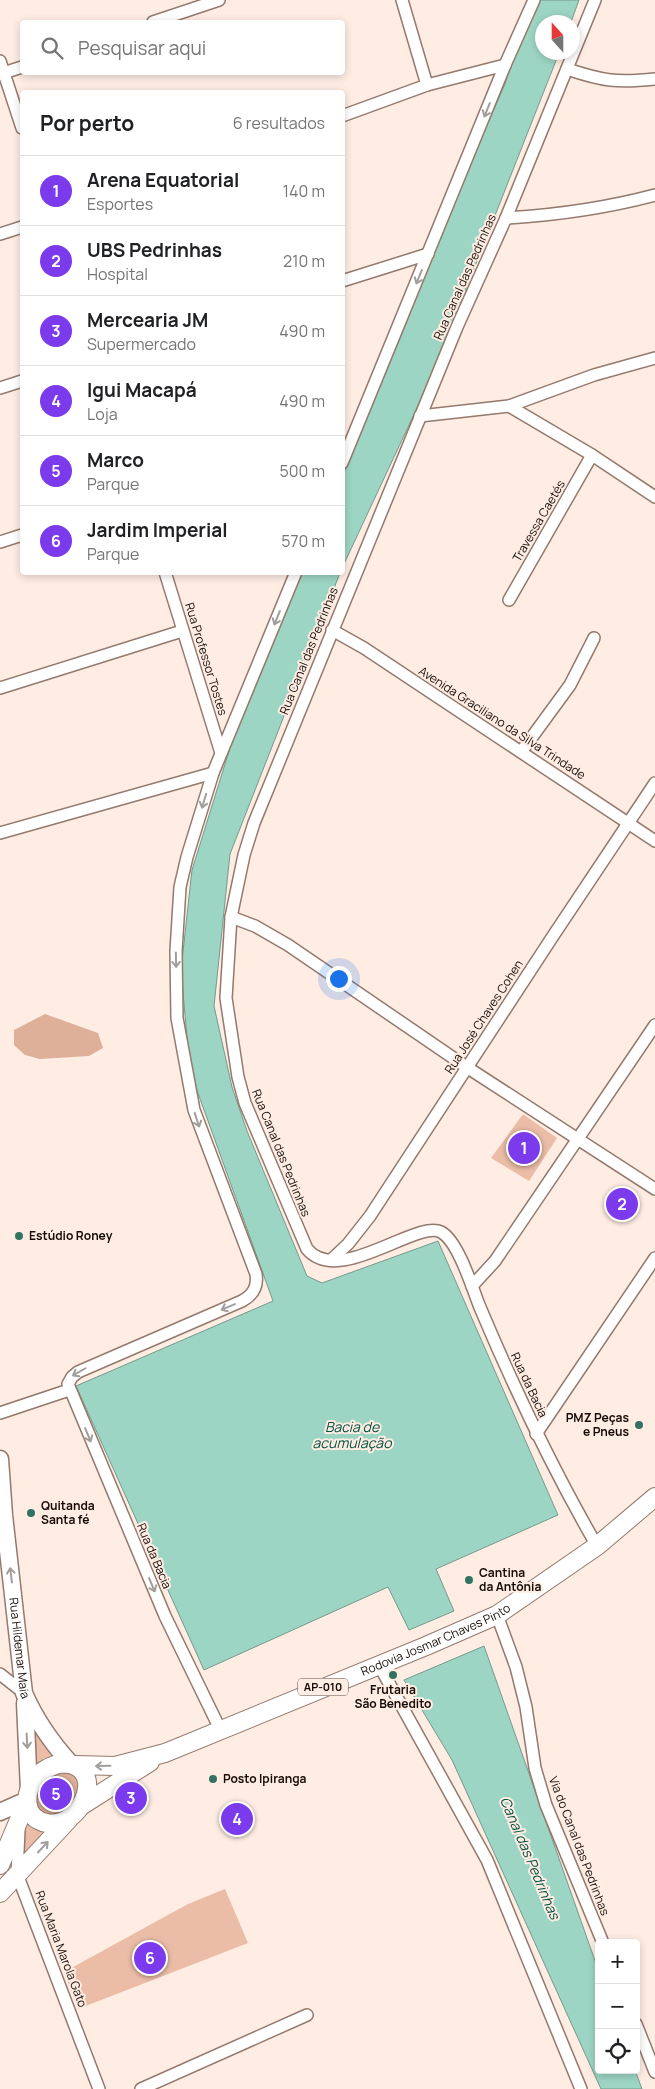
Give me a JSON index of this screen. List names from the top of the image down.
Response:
{
  "streets": {
    "main road": ["Rodovia Josmar Chaves Pinto", "Rua Hildemar Maia", "AP-010"],
    "street": [
      "Rua Canal das Pedrinhas",
      "Travessa Caetés",
      "Rua Professor Tostes",
      "Avenida Graciliano da Silva Trindade",
      "Rua José Chaves Cohen",
      "Rua da Bacia",
      "Via do Canal das Pedrinhas",
      "Rua Maria Marola Gato"
    ]
  },
  "crossings": [
    ["Rua Canal das Pedrinhas", "Avenida Graciliano da Silva Trindade"],
    ["Rua Canal das Pedrinhas", "Rua José Chaves Cohen"],
    ["Rua Canal das Pedrinhas", "Rua da Bacia"],
    ["Avenida Graciliano da Silva Trindade", "Rua José Chaves Cohen"],
    ["Rua José Chaves Cohen", "Rua da Bacia"],
    ["Rua da Bacia", "Rodovia Josmar Chaves Pinto"],
    ["Rodovia Josmar Chaves Pinto", "Rua Hildemar Maia"],
    ["Rodovia Josmar Chaves Pinto", "AP-010"],
    ["Rodovia Josmar Chaves Pinto", "Via do Canal das Pedrinhas"],
    ["Rodovia Josmar Chaves Pinto", "Rua Maria Marola Gato"],
    ["Rua Hildemar Maia", "AP-010"],
    ["Rua Hildemar Maia", "Rua Maria Marola Gato"],
    ["AP-010", "Rua Maria Marola Gato"]
  ],
  "one_way": ["Rua da Bacia", "Rua Hildemar Maia"],
  "water": ["Bacia de acumulação", "Canal das Pedrinhas"],
  "places": [
    "Estúdio Roney",
    "PMZ Peças e Pneus",
    "Quitanda Santa fé",
    "Cantina da Antônia",
    "Frutaria São Benedito",
    "Posto Ipiranga"
  ],
  "north": "top",
  "page": {
    "search": "Pesquisar aqui",
    "heading": ["Por perto", "6 resultados"],
    "list": [
      {
        "mark": "1",
        "name": "Arena Equatorial",
        "note": "Esportes",
        "value": "140 m"
      },
      {
        "mark": "2",
        "name": "UBS Pedrinhas",
        "note": "Hospital",
        "value": "210 m"
      },
      {
        "mark": "3",
        "name": "Mercearia JM",
        "note": "Supermercado",
        "value": "490 m"
      },
      {
        "mark": "4",
        "name": "Igui Macapá",
        "note": "Loja",
        "value": "490 m"
      },
      {
        "mark": "5",
        "name": "Marco",
        "note": "Parque",
        "value": "500 m"
      },
      {
        "mark": "6",
        "name": "Jardim Imperial",
        "note": "Parque",
        "value": "570 m"
      }
    ],
    "pins": [
      "1",
      "2",
      "5",
      "3",
      "4",
      "6"
    ],
    "map_buttons": ["+", "−"]
  }
}
